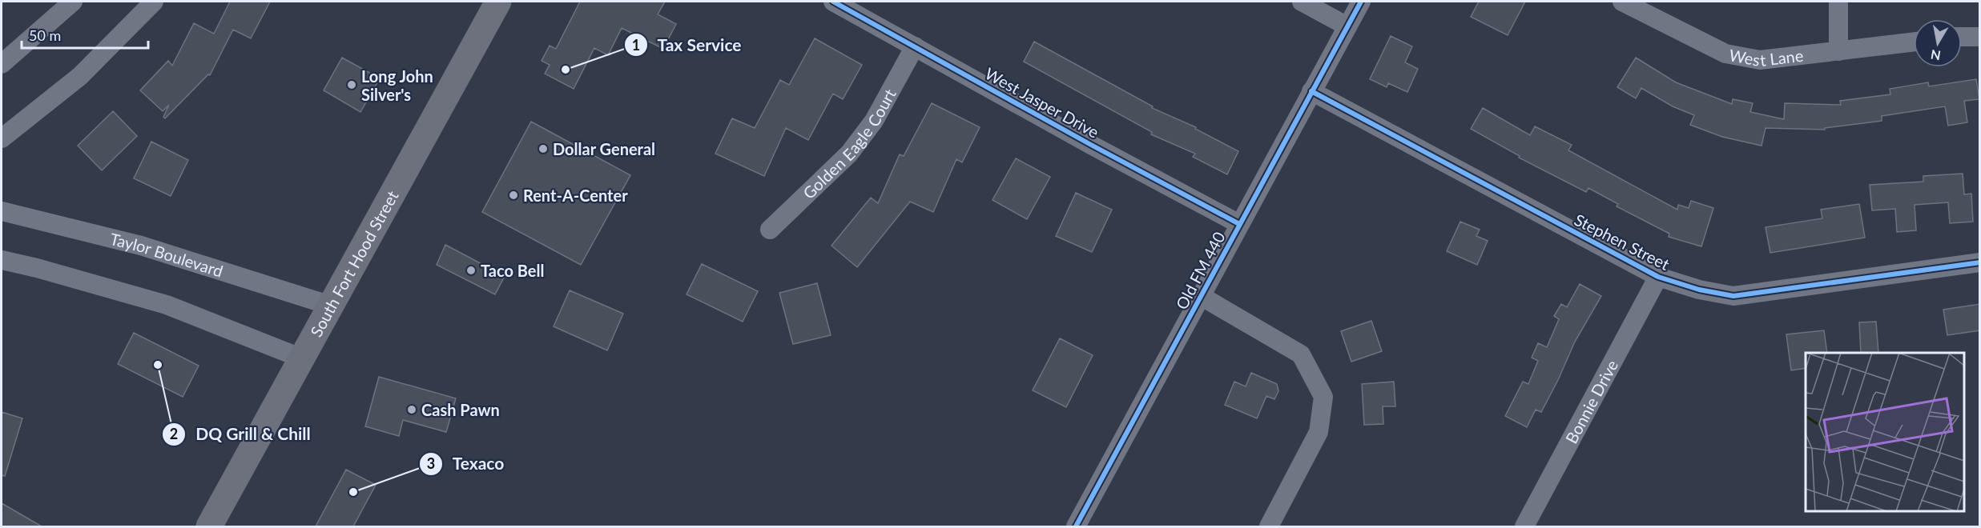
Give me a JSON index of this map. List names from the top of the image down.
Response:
{
  "streets": {
    "highway": ["South Fort Hood Street"],
    "street": [
      "West Lane",
      "West Jasper Drive",
      "Golden Eagle Court",
      "Stephen Street",
      "Taylor Boulevard",
      "Old FM 440",
      "Bonnie Drive"
    ]
  },
  "crossings": [
    ["West Jasper Drive", "Golden Eagle Court"],
    ["West Jasper Drive", "Old FM 440"],
    ["Stephen Street", "Old FM 440"],
    ["Stephen Street", "Bonnie Drive"],
    ["Taylor Boulevard", "South Fort Hood Street"]
  ],
  "places": [
    "Tax Service",
    "Long John Silver's",
    "Dollar General",
    "Rent-A-Center",
    "Taco Bell",
    "DQ Grill & Chill",
    "Cash Pawn",
    "Texaco"
  ],
  "scale_bar": "50 m",
  "north": "bottom"
}
